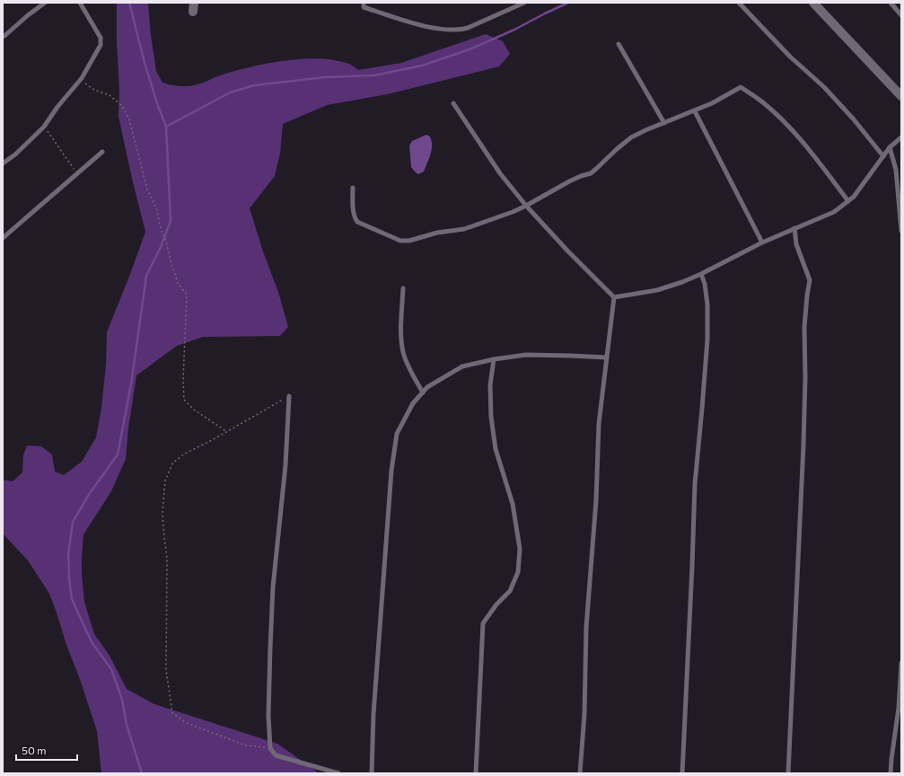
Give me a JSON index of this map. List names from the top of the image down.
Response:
{
  "scale_bar": "50 m"
}
